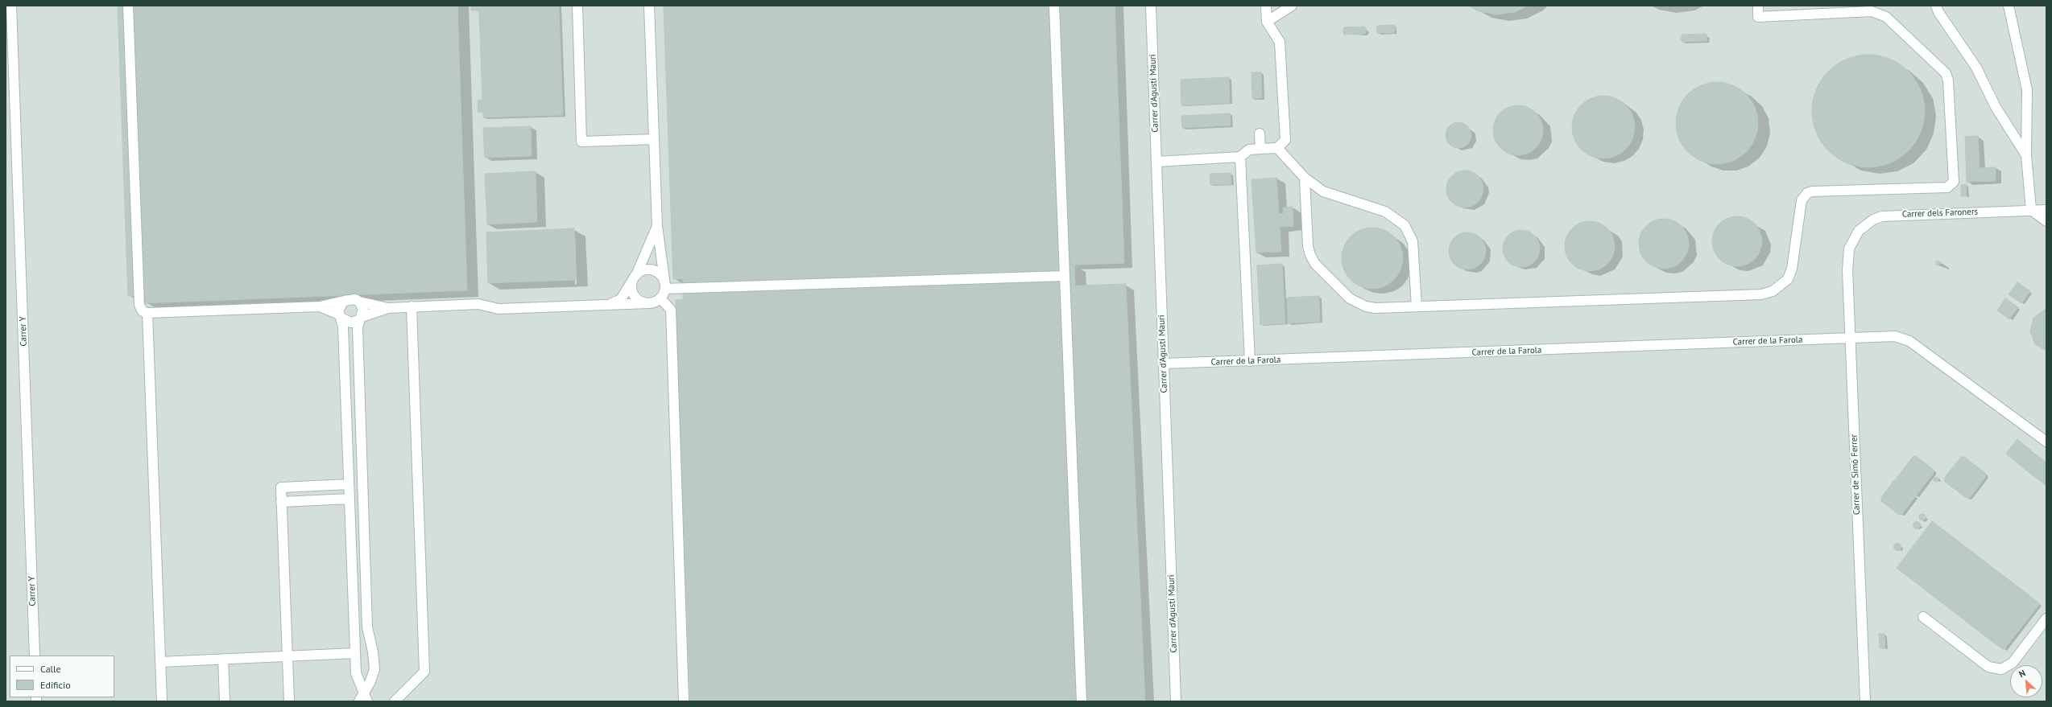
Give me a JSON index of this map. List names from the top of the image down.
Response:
{
  "streets": {
    "street": [
      "Carrer d'Agustí Mauri",
      "Carrer dels Faroners",
      "Carrer Y",
      "Carrer de la Farola",
      "Carrer de Simó Ferrer"
    ]
  },
  "crossings": [
    ["Carrer d'Agustí Mauri", "Carrer de la Farola"],
    ["Carrer dels Faroners", "Carrer de Simó Ferrer"],
    ["Carrer de la Farola", "Carrer de Simó Ferrer"]
  ],
  "legend": ["Calle", "Edificio"],
  "north": "top left"
}
